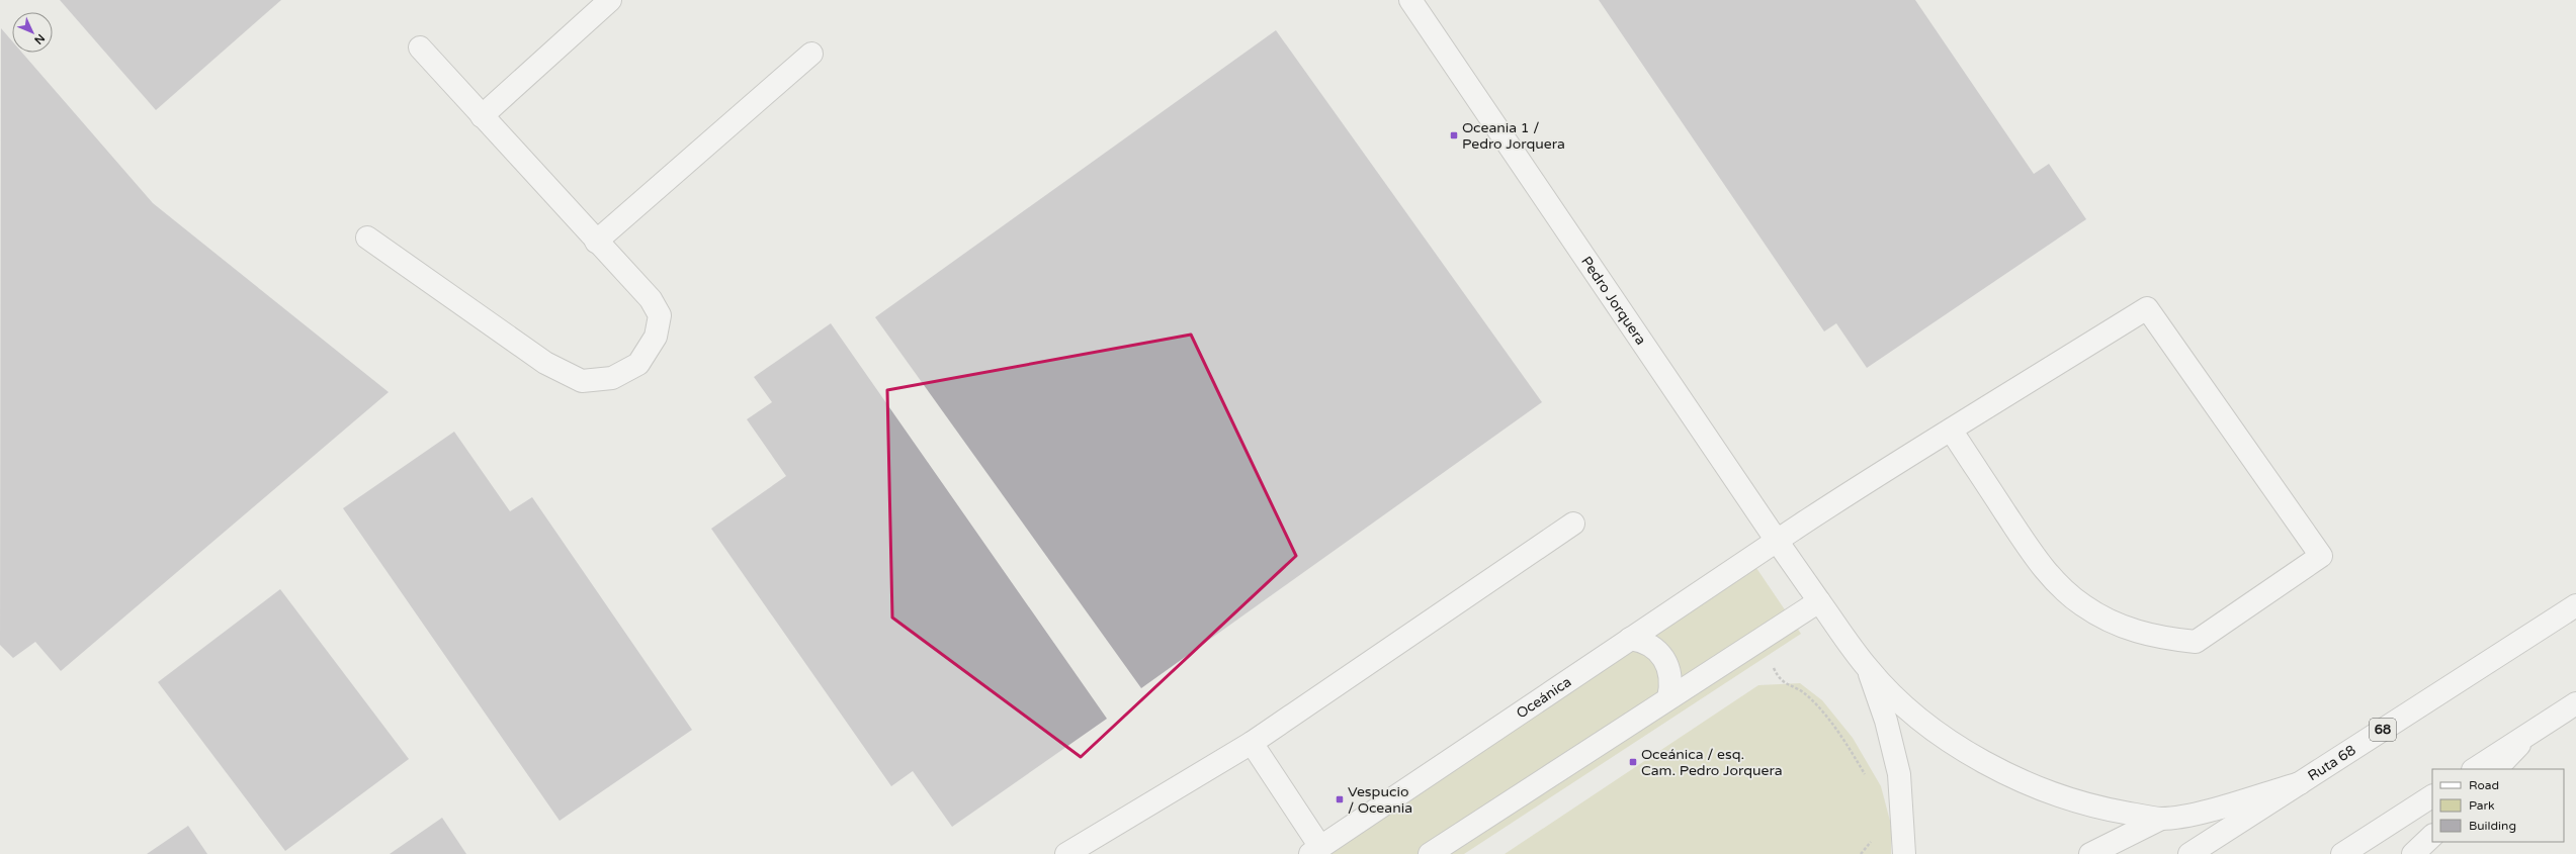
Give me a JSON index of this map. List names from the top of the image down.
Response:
{
  "streets": {
    "main road": [
      "Pedro Jorquera",
      "Oceánica",
      "68",
      "Ruta 68"
    ]
  },
  "crossings": [
    ["Pedro Jorquera", "Oceánica"]
  ],
  "places": {
    "transit": ["Oceania 1 / Pedro Jorquera", "Oceánica / esq. Cam. Pedro Jorquera", "Vespucio / Oceania"]
  },
  "legend": ["Road", "Park", "Building"],
  "north": "bottom right"
}
